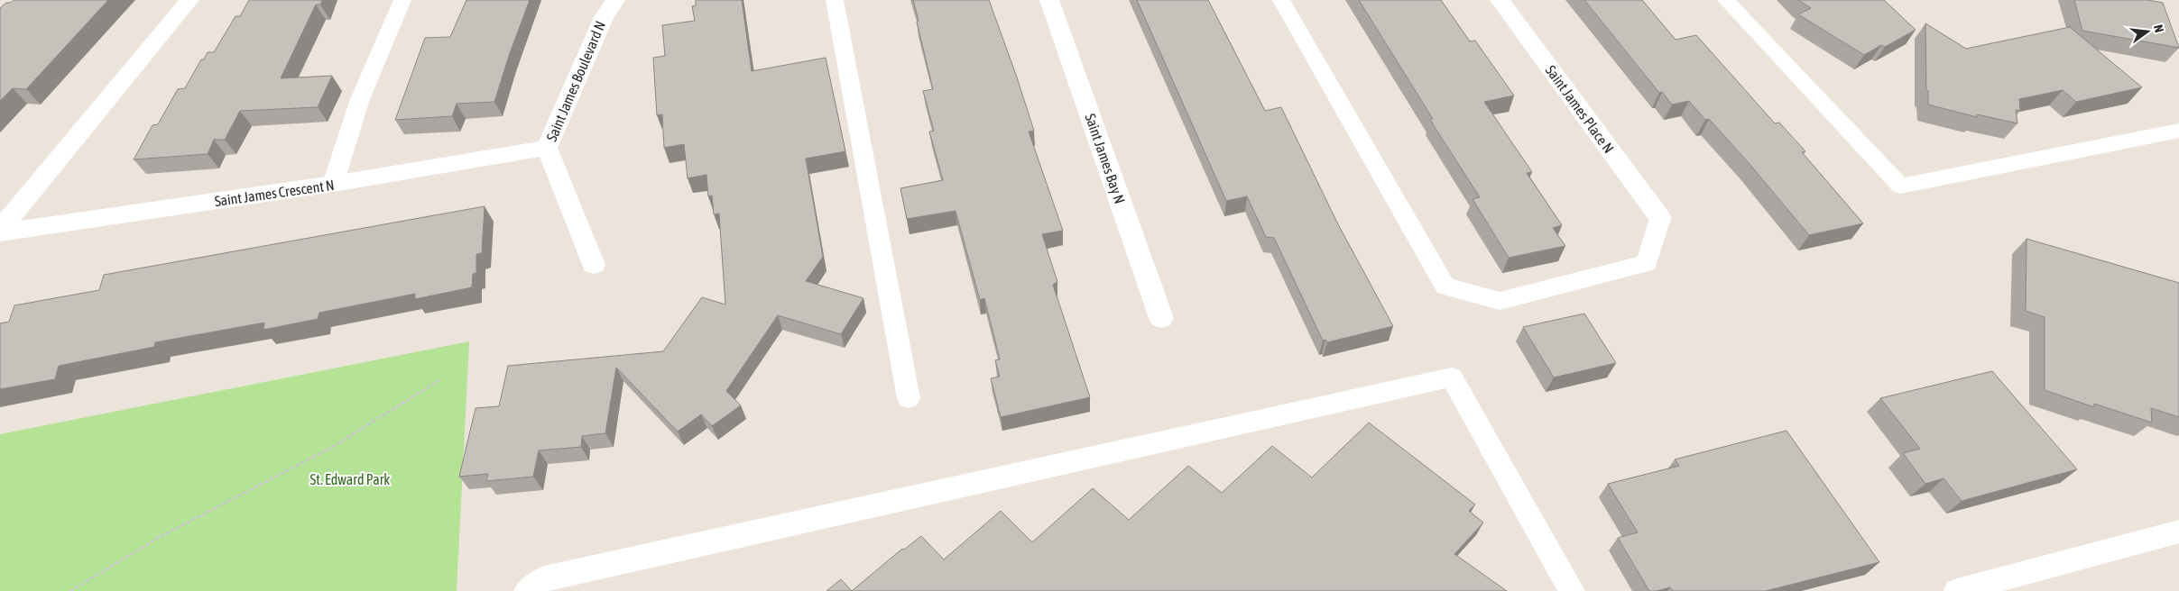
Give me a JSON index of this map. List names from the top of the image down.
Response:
{
  "streets": {
    "street": [
      "Saint James Boulevard N",
      "Saint James Place N",
      "Saint James Bay N",
      "Saint James Crescent N"
    ]
  },
  "crossings": [
    ["Saint James Boulevard N", "Saint James Crescent N"]
  ],
  "parks": ["St. Edward Park"],
  "north": "right"
}
